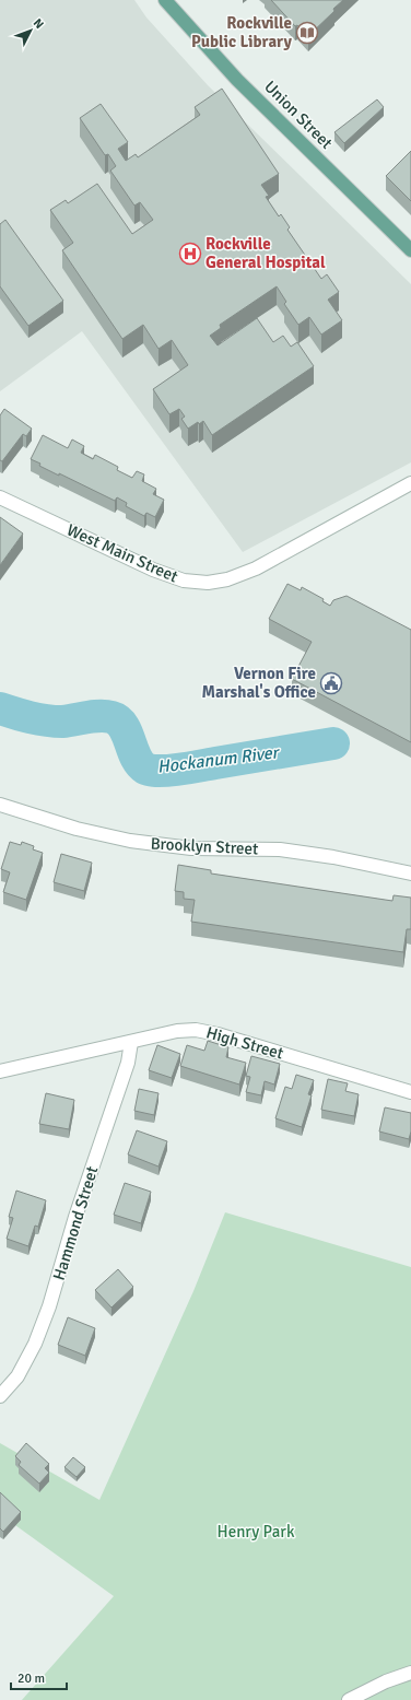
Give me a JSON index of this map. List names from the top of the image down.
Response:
{
  "streets": {
    "main road": ["Union Street"],
    "street": [
      "West Main Street",
      "Brooklyn Street",
      "High Street",
      "Hammond Street"
    ]
  },
  "crossings": [
    ["High Street", "Hammond Street"]
  ],
  "water": ["Hockanum River"],
  "parks": ["Henry Park"],
  "places": {
    "library": ["Rockville Public Library"],
    "hospital": ["Rockville General Hospital"],
    "public building": ["Vernon Fire Marshal's Office"]
  },
  "scale_bar": "20 m",
  "north": "top right"
}
